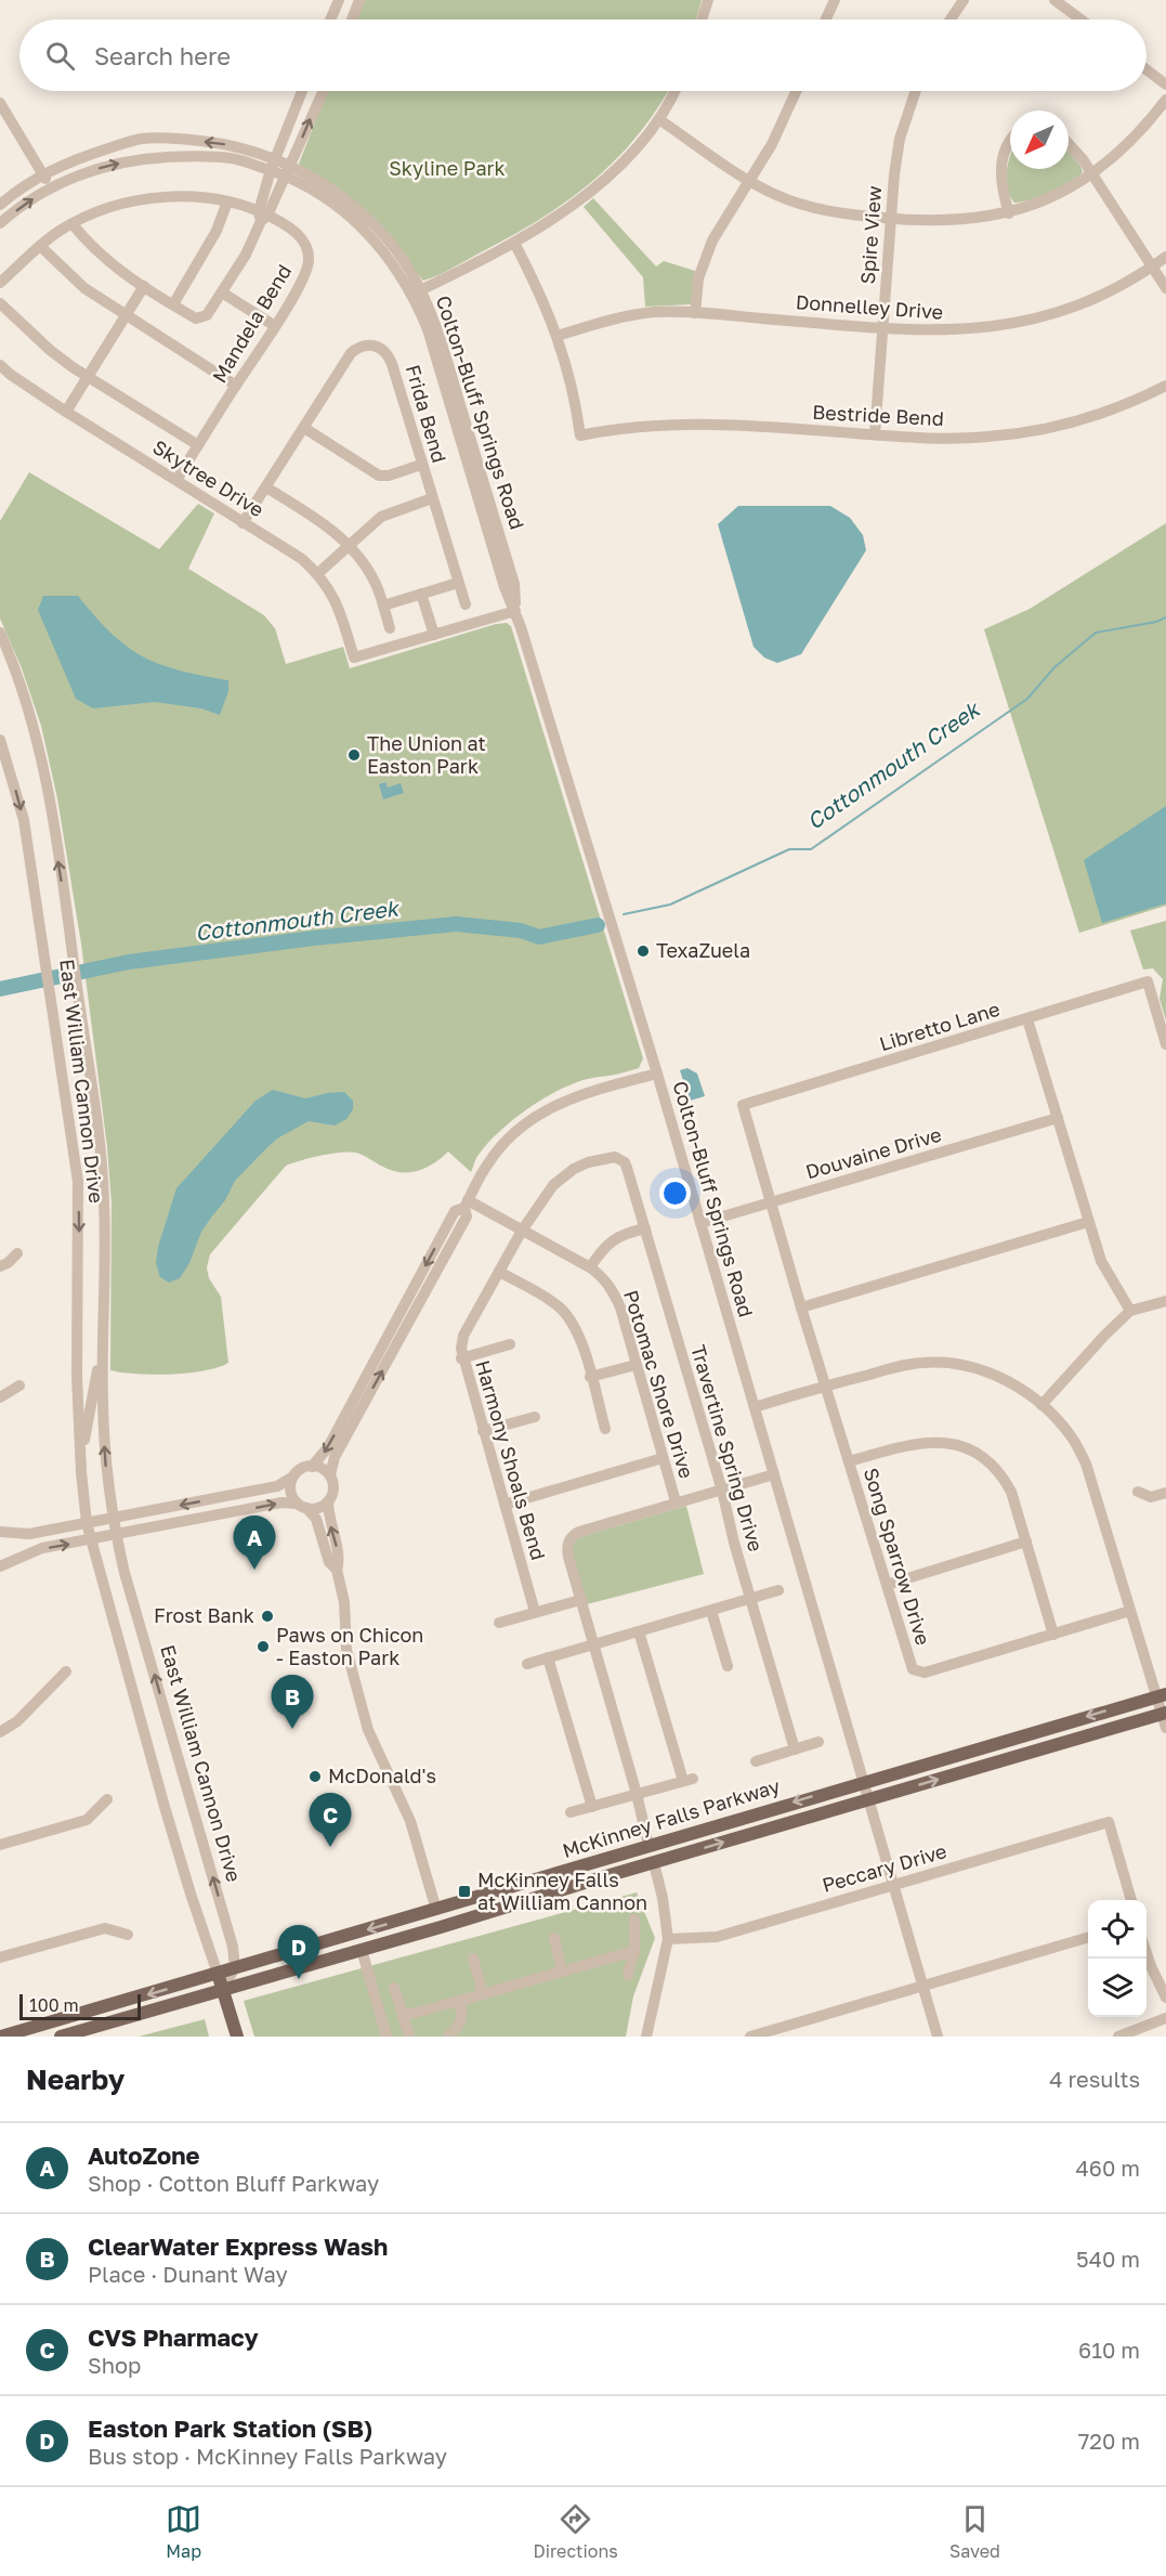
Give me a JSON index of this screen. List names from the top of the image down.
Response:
{
  "streets": {
    "main road": ["East William Cannon Drive", "McKinney Falls Parkway"],
    "street": [
      "Spire View",
      "Donnelley Drive",
      "Mandela Bend",
      "Colton-Bluff Springs Road",
      "Frida Bend",
      "Bestride Bend",
      "Skytree Drive",
      "Libretto Lane",
      "Douvaine Drive",
      "Potomac Shore Drive",
      "Travertine Spring Drive",
      "Harmony Shoals Bend",
      "Song Sparrow Drive",
      "Peccary Drive"
    ]
  },
  "crossings": [
    ["Spire View", "Donnelley Drive"],
    ["Spire View", "Bestride Bend"],
    ["Donnelley Drive", "Bestride Bend"],
    ["Mandela Bend", "Skytree Drive"],
    ["Colton-Bluff Springs Road", "Douvaine Drive"],
    ["Colton-Bluff Springs Road", "McKinney Falls Parkway"],
    ["Colton-Bluff Springs Road", "Peccary Drive"],
    ["Frida Bend", "Skytree Drive"],
    ["Libretto Lane", "Song Sparrow Drive"],
    ["East William Cannon Drive", "McKinney Falls Parkway"],
    ["Douvaine Drive", "Song Sparrow Drive"],
    ["Potomac Shore Drive", "Harmony Shoals Bend"],
    ["Travertine Spring Drive", "Harmony Shoals Bend"]
  ],
  "water": ["Cottonmouth Creek"],
  "parks": ["Skyline Park"],
  "places": {
    "other": [
      "The Union at Easton Park",
      "TexaZuela",
      "Frost Bank",
      "Paws on Chicon - Easton Park",
      "McDonald's"
    ],
    "transit": ["McKinney Falls at William Cannon"]
  },
  "scale_bar": "100 m",
  "north": "bottom left",
  "page": {
    "search": "Search here",
    "pins": [
      "A",
      "B",
      "C",
      "D"
    ],
    "scale": "100 m",
    "heading": ["Nearby", "4 results"],
    "list": [
      {
        "mark": "A",
        "name": "AutoZone",
        "note": "Shop · Cotton Bluff Parkway",
        "value": "460 m"
      },
      {
        "mark": "B",
        "name": "ClearWater Express Wash",
        "note": "Place · Dunant Way",
        "value": "540 m"
      },
      {
        "mark": "C",
        "name": "CVS Pharmacy",
        "note": "Shop",
        "value": "610 m"
      },
      {
        "mark": "D",
        "name": "Easton Park Station (SB)",
        "note": "Bus stop · McKinney Falls Parkway",
        "value": "720 m"
      }
    ],
    "nav": ["Map", "Directions", "Saved"]
  }
}
